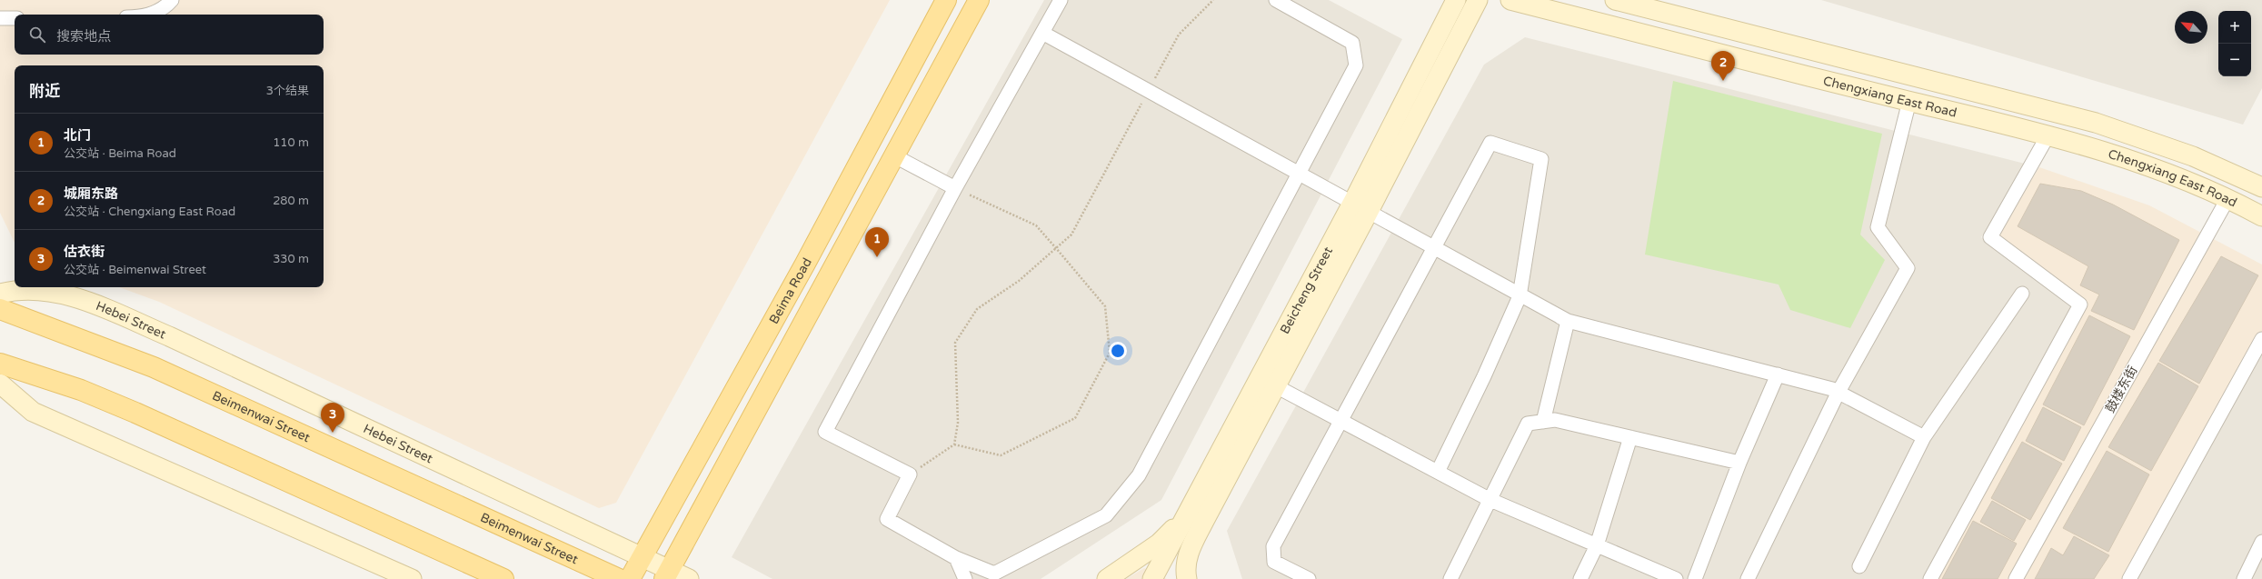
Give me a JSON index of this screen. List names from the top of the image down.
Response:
{
  "streets": {
    "main road": ["Beima Road", "Beimenwai Street"],
    "street": [
      "Chengxiang East Road",
      "Beicheng Street",
      "Hebei Street",
      "鼓楼东街"
    ]
  },
  "crossings": [
    ["Chengxiang East Road", "鼓楼东街"],
    ["Beima Road", "Hebei Street"]
  ],
  "north": "top left",
  "page": {
    "map_buttons": ["+", "−"],
    "search": "搜索地点",
    "pins": ["2", "1", "3"],
    "heading": ["附近", "3个结果"],
    "list": [
      {
        "mark": "1",
        "name": "北门",
        "note": "公交站 · Beima Road",
        "value": "110 m"
      },
      {
        "mark": "2",
        "name": "城厢东路",
        "note": "公交站 · Chengxiang East Road",
        "value": "280 m"
      },
      {
        "mark": "3",
        "name": "估衣街",
        "note": "公交站 · Beimenwai Street",
        "value": "330 m"
      }
    ]
  }
}
